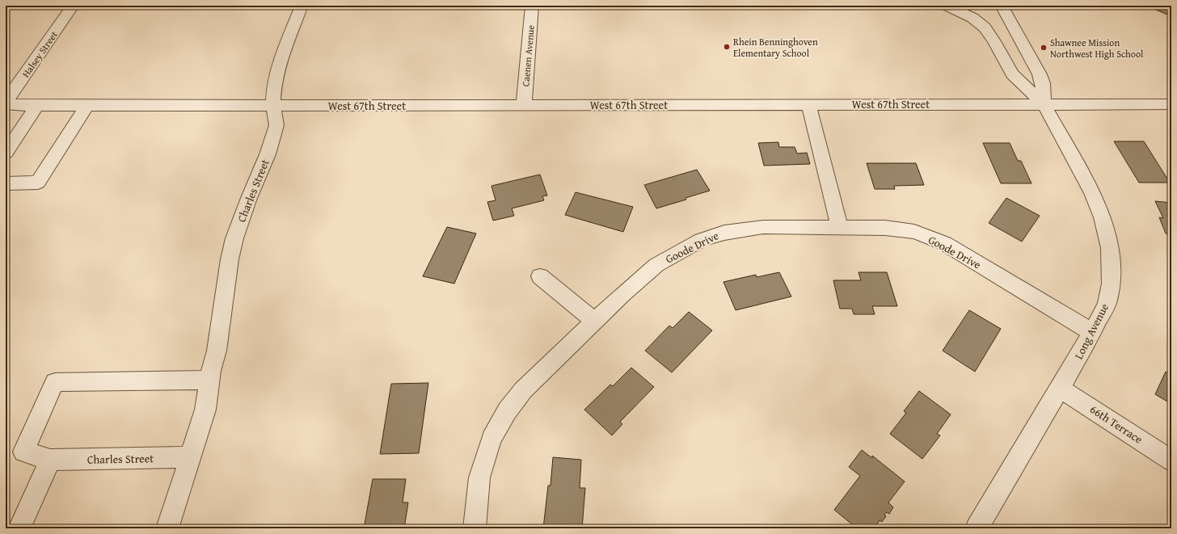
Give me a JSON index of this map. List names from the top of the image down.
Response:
{
  "streets": {
    "street": [
      "Halsey Street",
      "Caenen Avenue",
      "West 67th Street",
      "Charles Street",
      "Goode Drive",
      "Long Avenue",
      "66th Terrace"
    ]
  },
  "crossings": [
    ["Halsey Street", "West 67th Street"],
    ["Caenen Avenue", "West 67th Street"],
    ["West 67th Street", "Charles Street"],
    ["West 67th Street", "Long Avenue"],
    ["Goode Drive", "Long Avenue"],
    ["Long Avenue", "66th Terrace"]
  ],
  "places": ["Rhein Benninghoven Elementary School", "Shawnee Mission Northwest High School"]
}
